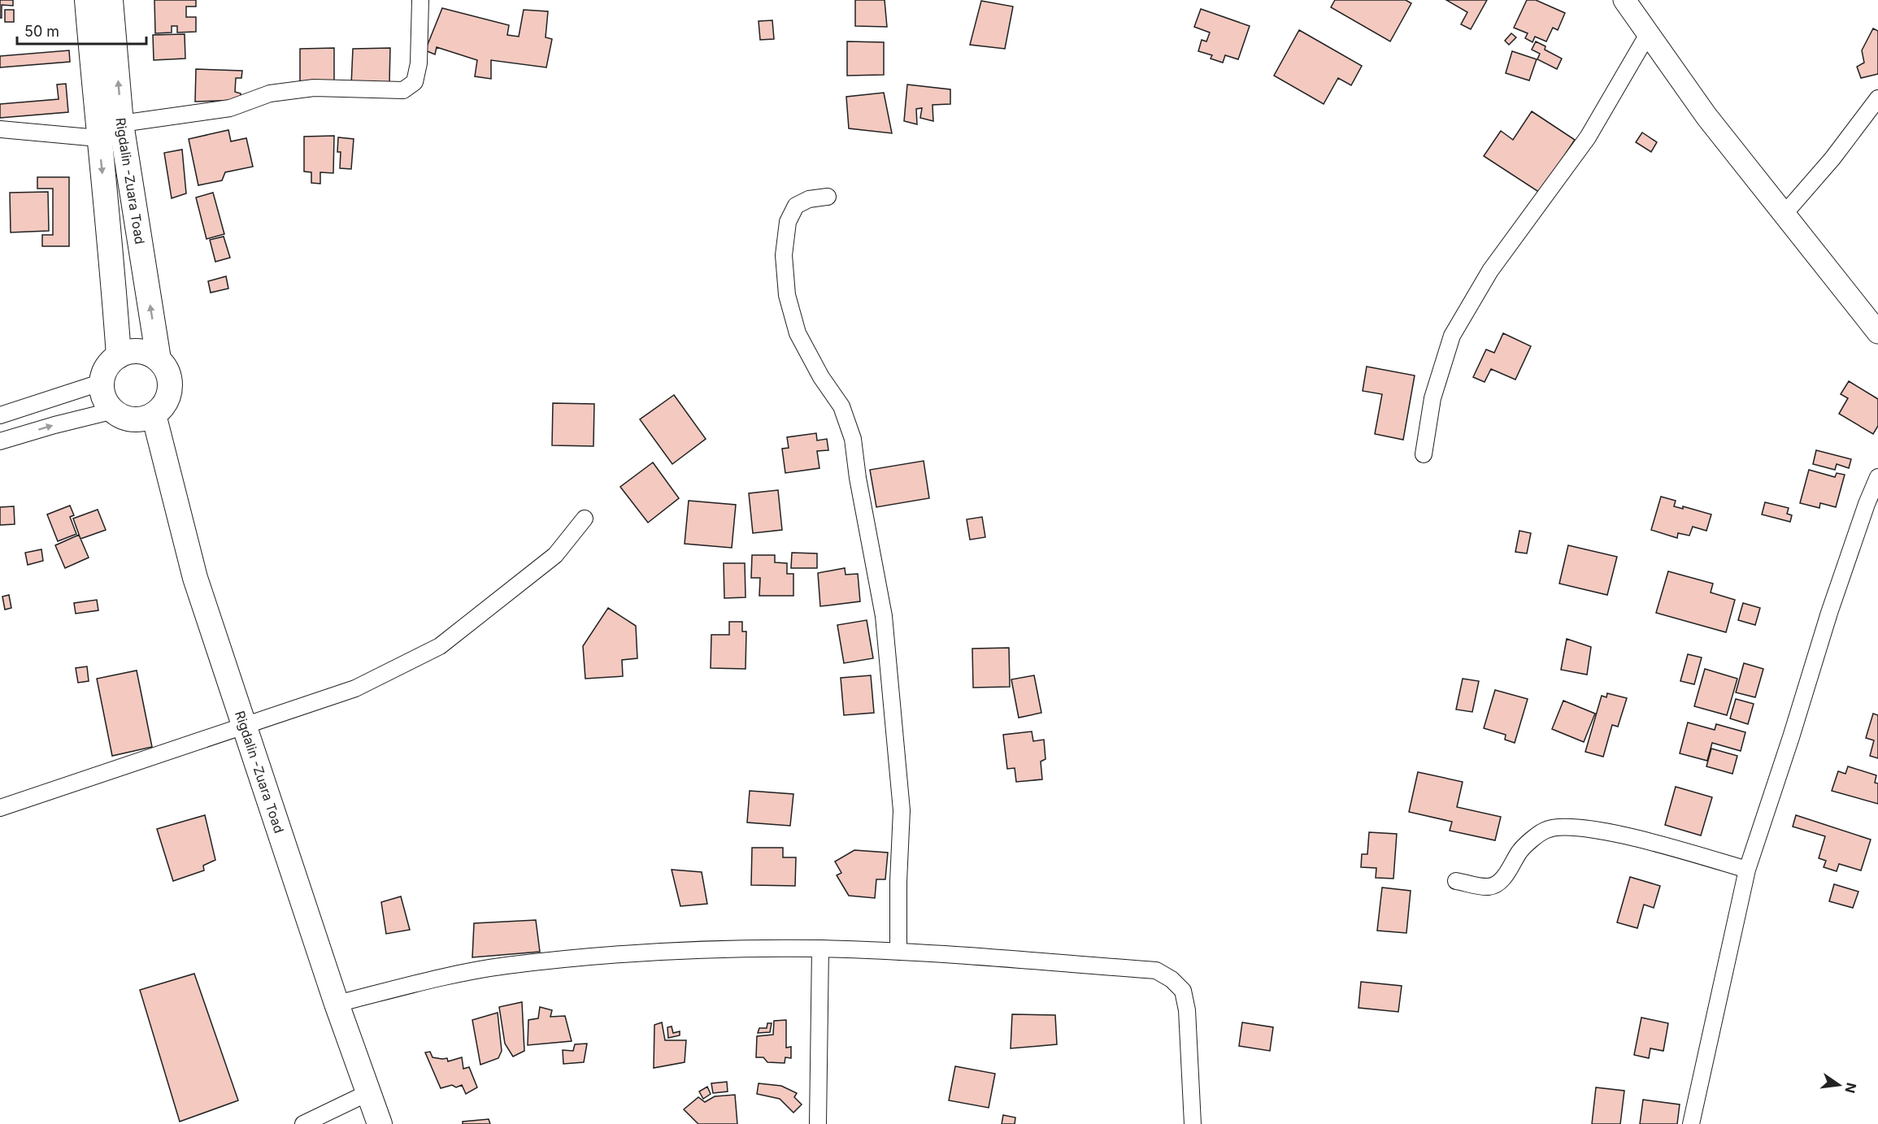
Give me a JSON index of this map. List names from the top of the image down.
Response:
{
  "streets": {
    "main road": ["Rigdalin -Zuara Toad"]
  },
  "scale_bar": "50 m",
  "north": "right"
}
